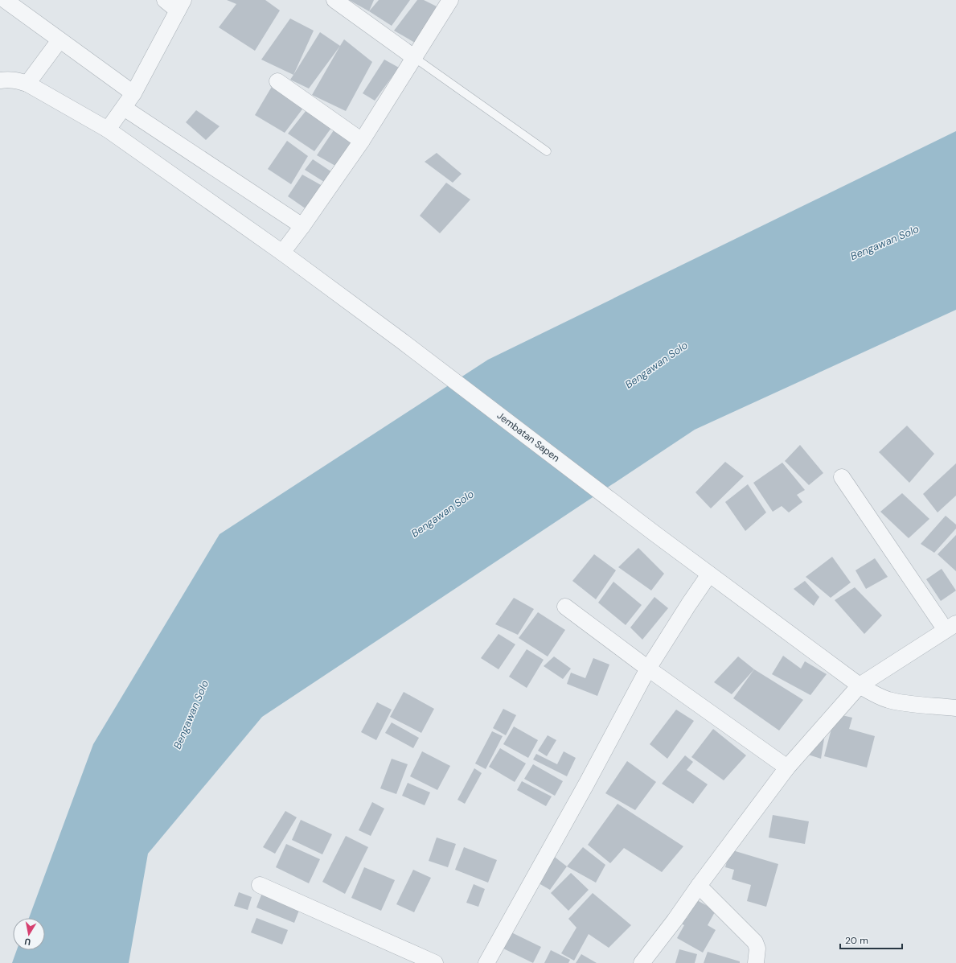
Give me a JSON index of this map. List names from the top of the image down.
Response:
{
  "streets": {
    "street": ["Jembatan Sapen"]
  },
  "water": ["Bengawan Solo"],
  "scale_bar": "20 m",
  "north": "bottom"
}
